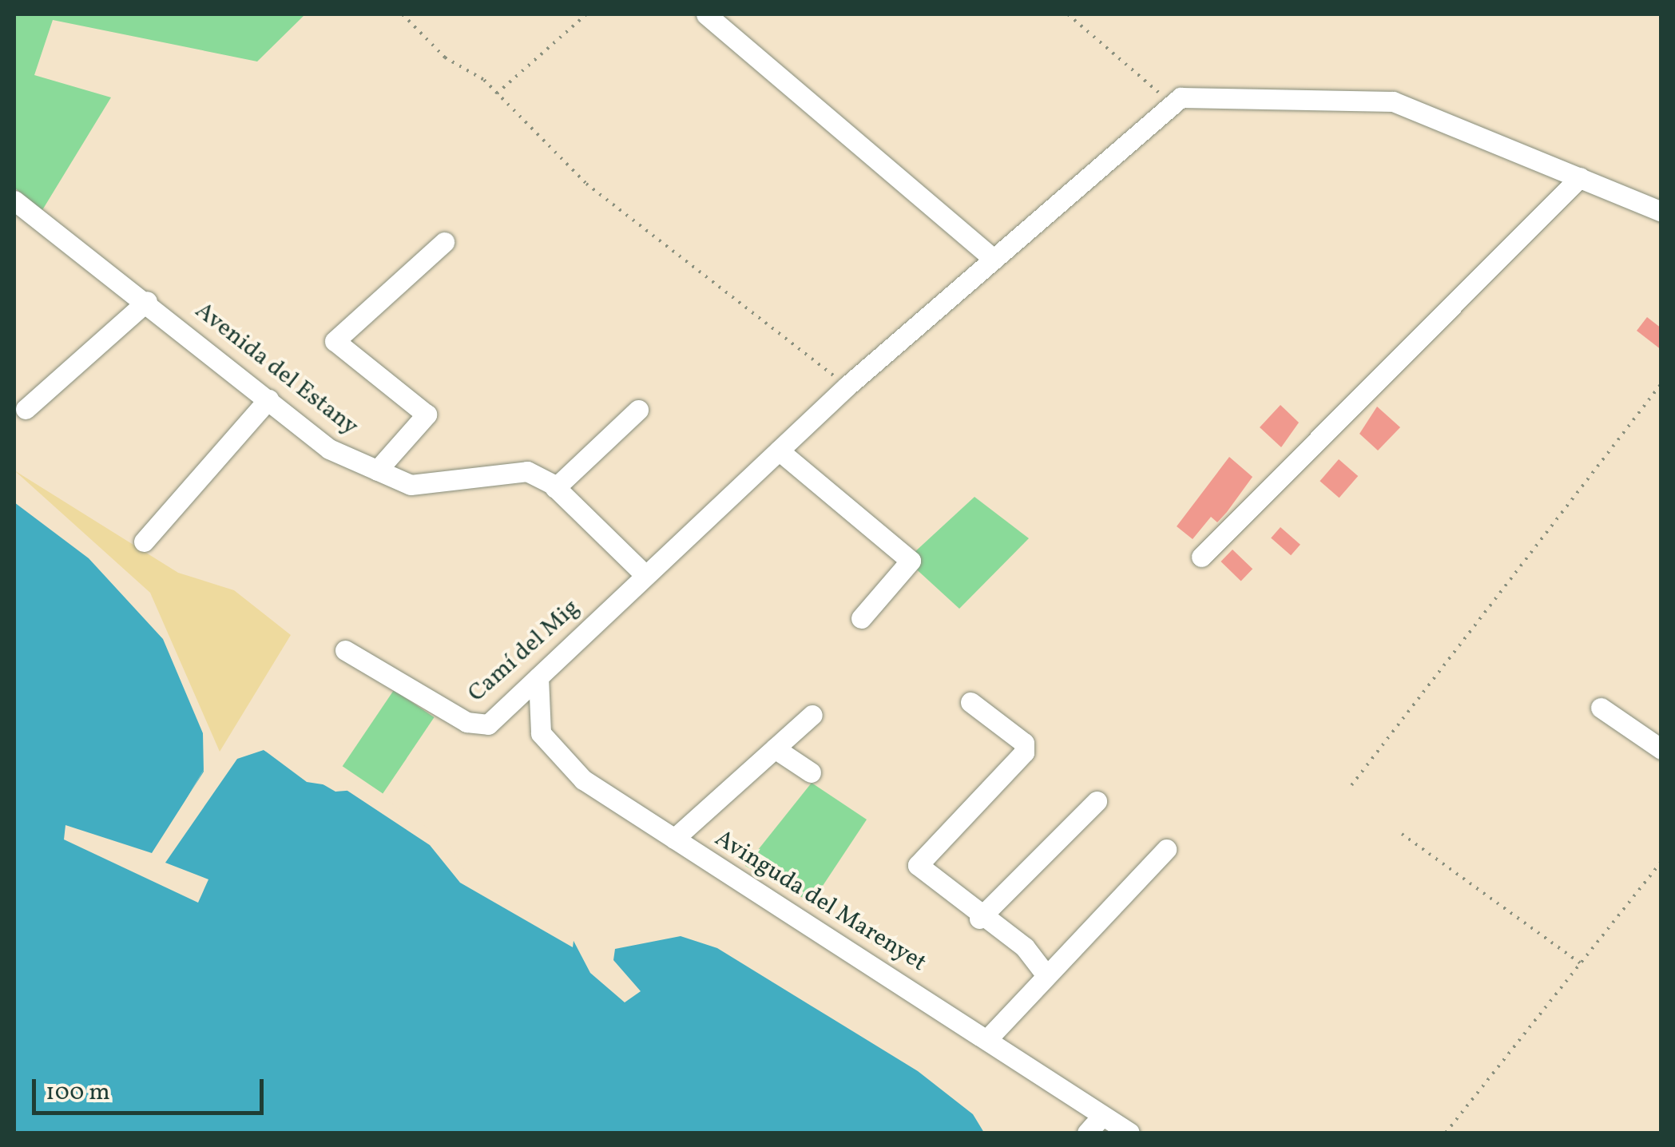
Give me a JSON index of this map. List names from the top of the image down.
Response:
{
  "streets": {
    "street": ["Avenida del Estany", "Camí del Mig", "Avinguda del Marenyet"]
  },
  "crossings": [
    ["Avenida del Estany", "Camí del Mig"],
    ["Camí del Mig", "Avinguda del Marenyet"]
  ],
  "scale_bar": "100 m"
}
